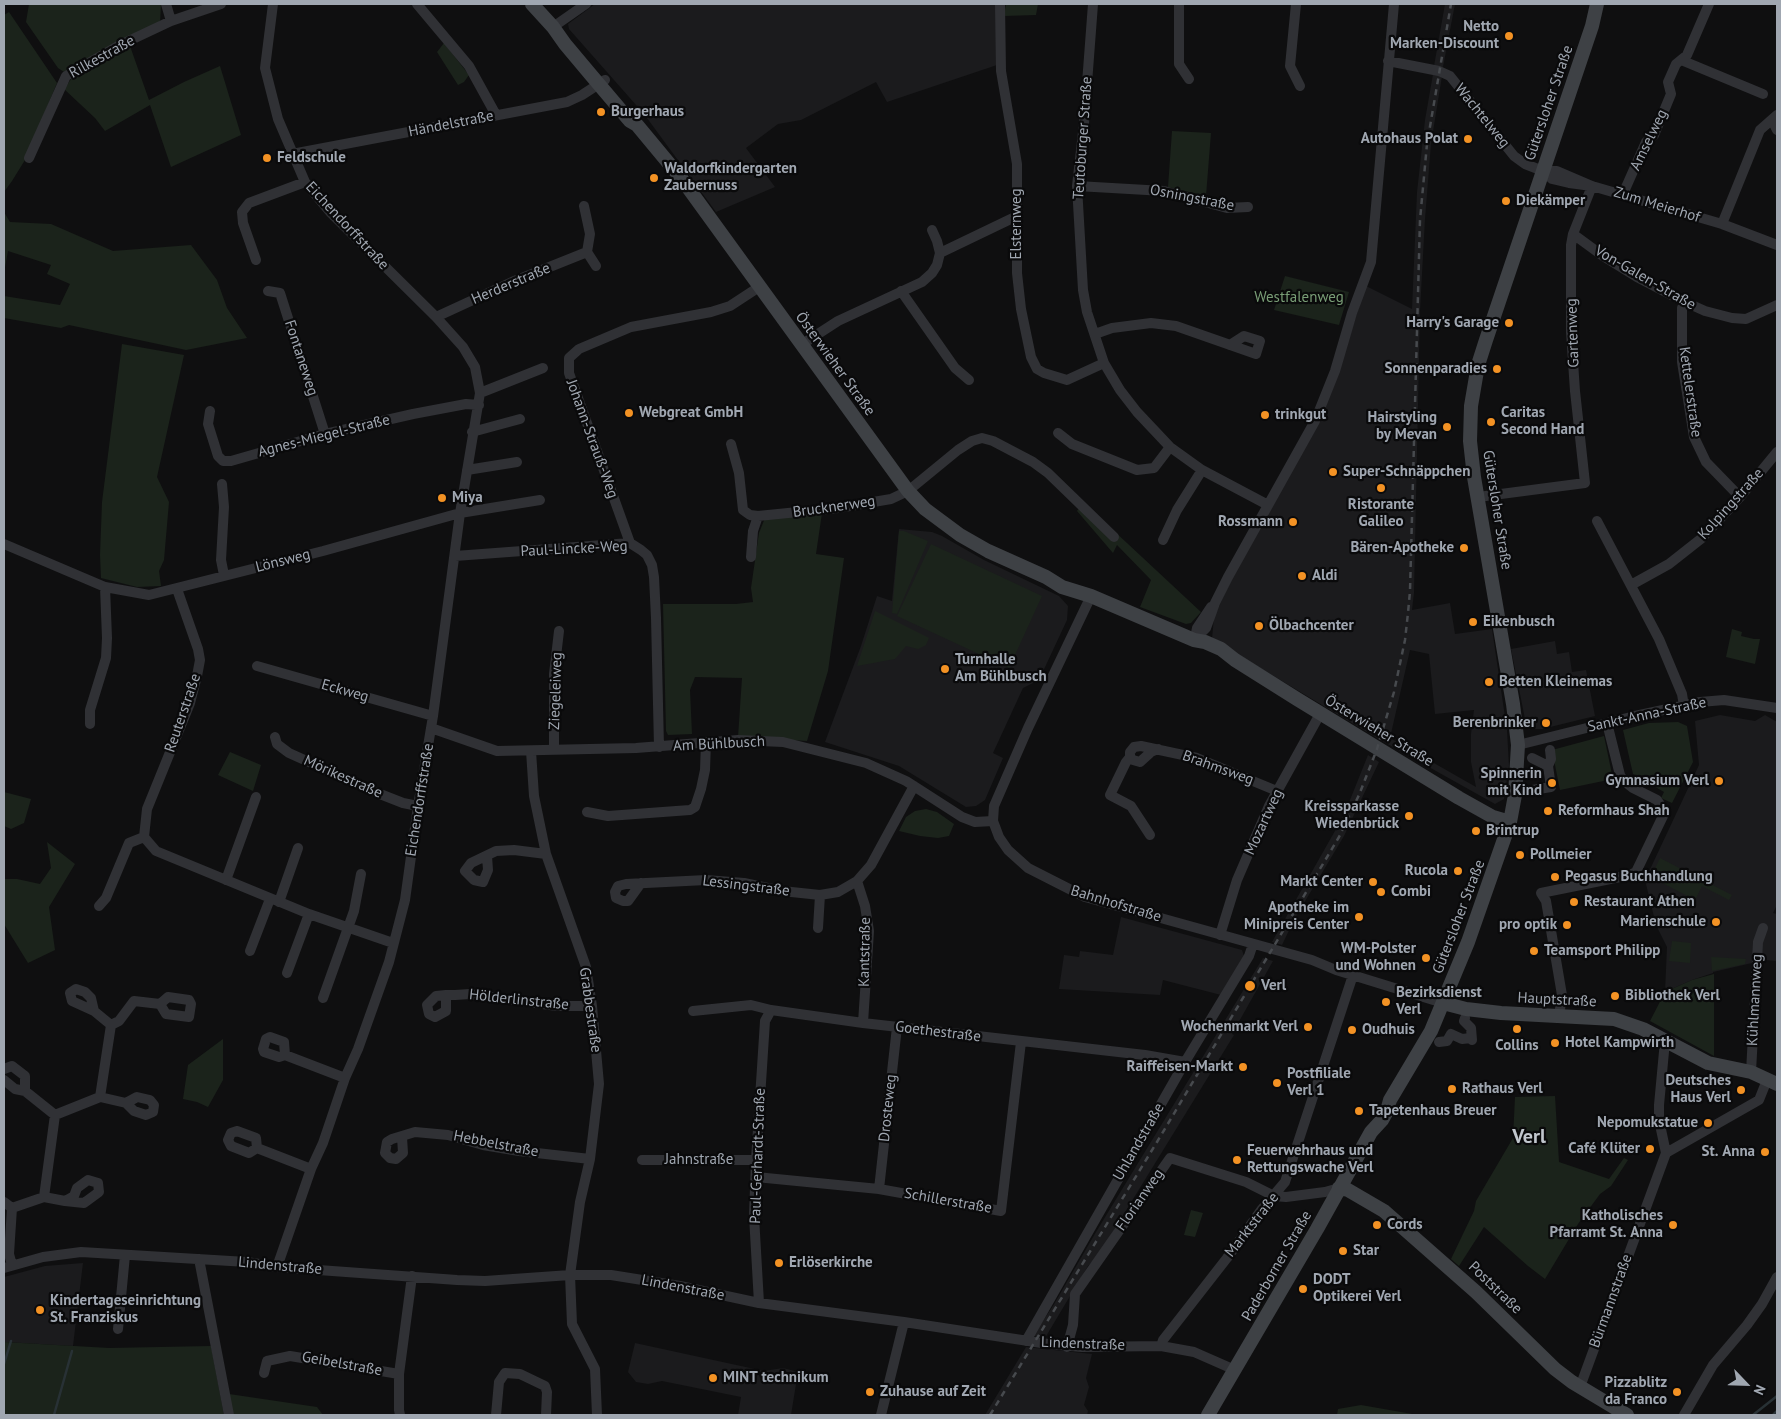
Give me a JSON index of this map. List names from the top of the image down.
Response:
{
  "streets": {
    "street": [
      "Rilkestraße",
      "Gütersloher Straße",
      "Wachtelweg",
      "Händelstraße",
      "Teutoburger Straße",
      "Amselweg",
      "Osningstraße",
      "Zum Meierhof",
      "Elsternweg",
      "Eichendorffstraße",
      "Von-Galen-Straße",
      "Herderstraße",
      "Gartenweg",
      "Fontaneweg",
      "Österwieher Straße",
      "Kettelerstraße",
      "Agnes-Miegel-Straße",
      "Johann-Strauß-Weg",
      "Kolpingstraße",
      "Brucknerweg",
      "Paul-Lincke-Weg",
      "Lönsweg",
      "Eckweg",
      "Ziegeleiweg",
      "Reuterstraße",
      "Sankt-Anna-Straße",
      "Am Bühlbusch",
      "Brahmsweg",
      "Mörikestraße",
      "Mozartweg",
      "Lessingstraße",
      "Bahnhofstraße",
      "Kantstraße",
      "Hölderlinstraße",
      "Hauptstraße",
      "Kühlmannweg",
      "Grabbestraße",
      "Goethestraße",
      "Drosteweg",
      "Uhlandstraße",
      "Hebbelstraße",
      "Paul-Gerhardt-Straße",
      "Jahnstraße",
      "Florianweg",
      "Schillerstraße",
      "Marktstraße",
      "Lindenstraße",
      "Paderborner Straße",
      "Poststraße",
      "Bürmannstraße",
      "Geibelstraße"
    ]
  },
  "crossings": [
    ["Gütersloher Straße", "Wachtelweg"],
    ["Gütersloher Straße", "Zum Meierhof"],
    ["Gütersloher Straße", "Gartenweg"],
    ["Gütersloher Straße", "Österwieher Straße"],
    ["Gütersloher Straße", "Sankt-Anna-Straße"],
    ["Gütersloher Straße", "Bahnhofstraße"],
    ["Gütersloher Straße", "Hauptstraße"],
    ["Gütersloher Straße", "Paderborner Straße"],
    ["Wachtelweg", "Zum Meierhof"],
    ["Händelstraße", "Eichendorffstraße"],
    ["Händelstraße", "Österwieher Straße"],
    ["Teutoburger Straße", "Osningstraße"],
    ["Teutoburger Straße", "Elsternweg"],
    ["Amselweg", "Zum Meierhof"],
    ["Zum Meierhof", "Gartenweg"],
    ["Eichendorffstraße", "Herderstraße"],
    ["Eichendorffstraße", "Agnes-Miegel-Straße"],
    ["Eichendorffstraße", "Paul-Lincke-Weg"],
    ["Eichendorffstraße", "Lönsweg"],
    ["Eichendorffstraße", "Eckweg"],
    ["Eichendorffstraße", "Am Bühlbusch"],
    ["Eichendorffstraße", "Mörikestraße"],
    ["Eichendorffstraße", "Lindenstraße"],
    ["Von-Galen-Straße", "Gartenweg"],
    ["Von-Galen-Straße", "Kettelerstraße"],
    ["Fontaneweg", "Agnes-Miegel-Straße"],
    ["Österwieher Straße", "Johann-Strauß-Weg"],
    ["Österwieher Straße", "Brucknerweg"],
    ["Österwieher Straße", "Mozartweg"],
    ["Kettelerstraße", "Kolpingstraße"],
    ["Johann-Strauß-Weg", "Paul-Lincke-Weg"],
    ["Paul-Lincke-Weg", "Am Bühlbusch"],
    ["Lönsweg", "Reuterstraße"],
    ["Ziegeleiweg", "Am Bühlbusch"],
    ["Am Bühlbusch", "Lessingstraße"],
    ["Am Bühlbusch", "Bahnhofstraße"],
    ["Am Bühlbusch", "Grabbestraße"],
    ["Brahmsweg", "Mozartweg"],
    ["Mozartweg", "Bahnhofstraße"],
    ["Lessingstraße", "Kantstraße"],
    ["Bahnhofstraße", "Hauptstraße"],
    ["Bahnhofstraße", "Uhlandstraße"],
    ["Bahnhofstraße", "Marktstraße"],
    ["Bahnhofstraße", "Paderborner Straße"],
    ["Kantstraße", "Goethestraße"],
    ["Hölderlinstraße", "Grabbestraße"],
    ["Hauptstraße", "Kühlmannweg"],
    ["Hauptstraße", "Paderborner Straße"],
    ["Grabbestraße", "Hebbelstraße"],
    ["Grabbestraße", "Lindenstraße"],
    ["Goethestraße", "Drosteweg"],
    ["Goethestraße", "Uhlandstraße"],
    ["Goethestraße", "Paul-Gerhardt-Straße"],
    ["Goethestraße", "Schillerstraße"],
    ["Drosteweg", "Schillerstraße"],
    ["Uhlandstraße", "Lindenstraße"],
    ["Paul-Gerhardt-Straße", "Jahnstraße"],
    ["Paul-Gerhardt-Straße", "Schillerstraße"],
    ["Paul-Gerhardt-Straße", "Lindenstraße"],
    ["Florianweg", "Marktstraße"],
    ["Florianweg", "Lindenstraße"],
    ["Florianweg", "Paderborner Straße"],
    ["Florianweg", "Poststraße"],
    ["Marktstraße", "Lindenstraße"],
    ["Lindenstraße", "Paderborner Straße"],
    ["Lindenstraße", "Geibelstraße"],
    ["Paderborner Straße", "Poststraße"],
    ["Poststraße", "Bürmannstraße"]
  ],
  "districts": ["Verl"],
  "parks": ["Westfalenweg"],
  "places": [
    "Netto Marken-Discount",
    "Burgerhaus",
    "Autohaus Polat",
    "Feldschule",
    "Waldorfkindergarten Zaubernuss",
    "Diekämper",
    "Harry's Garage",
    "Sonnenparadies",
    "Webgreat GmbH",
    "trinkgut",
    "Caritas Second Hand",
    "Hairstyling by Mevan",
    "Super-Schnäppchen",
    "Ristorante Galileo",
    "Miya",
    "Rossmann",
    "Bären-Apotheke",
    "Aldi",
    "Eikenbusch",
    "Ölbachcenter",
    "Turnhalle Am Bühlbusch",
    "Betten Kleinemas",
    "Berenbrinker",
    "Gymnasium Verl",
    "Spinnerin mit Kind",
    "Reformhaus Shah",
    "Kreissparkasse Wiedenbrück",
    "Brintrup",
    "Pollmeier",
    "Rucola",
    "Pegasus Buchhandlung",
    "Markt Center",
    "Combi",
    "Restaurant Athen",
    "Apotheke im Minipreis Center",
    "Marienschule",
    "pro optik",
    "Teamsport Philipp",
    "WM-Polster und Wohnen",
    "Verl",
    "Bibliothek Verl",
    "Bezirksdienst Verl",
    "Wochenmarkt Verl",
    "Collins",
    "Oudhuis",
    "Hotel Kampwirth",
    "Raiffeisen-Markt",
    "Postfiliale Verl 1",
    "Rathaus Verl",
    "Deutsches Haus Verl",
    "Tapetenhaus Breuer",
    "Nepomukstatue",
    "Café Klüter",
    "St. Anna",
    "Feuerwehrhaus und Rettungswache Verl",
    "Cords",
    "Katholisches Pfarramt St. Anna",
    "Star",
    "Erlöserkirche",
    "DODT Optikerei Verl",
    "Kindertageseinrichtung St. Franziskus",
    "MINT technikum",
    "Zuhause auf Zeit",
    "Pizzablitz da Franco"
  ],
  "north": "bottom right"
}
